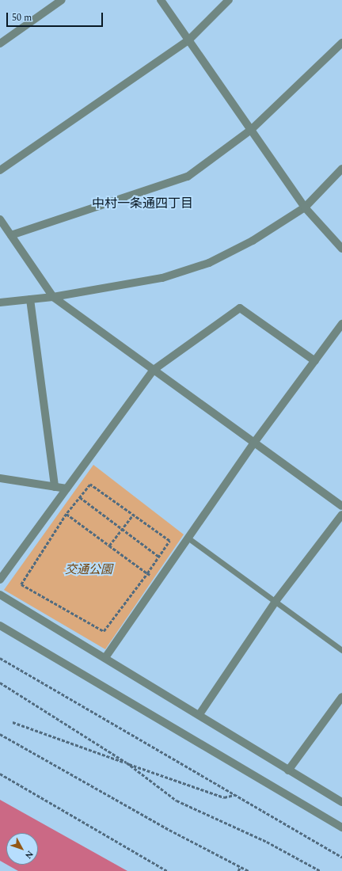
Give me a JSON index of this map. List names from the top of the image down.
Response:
{
  "districts": ["中村一条通四丁目"],
  "parks": ["交通公園"],
  "scale_bar": "50 m",
  "north": "bottom right"
}
